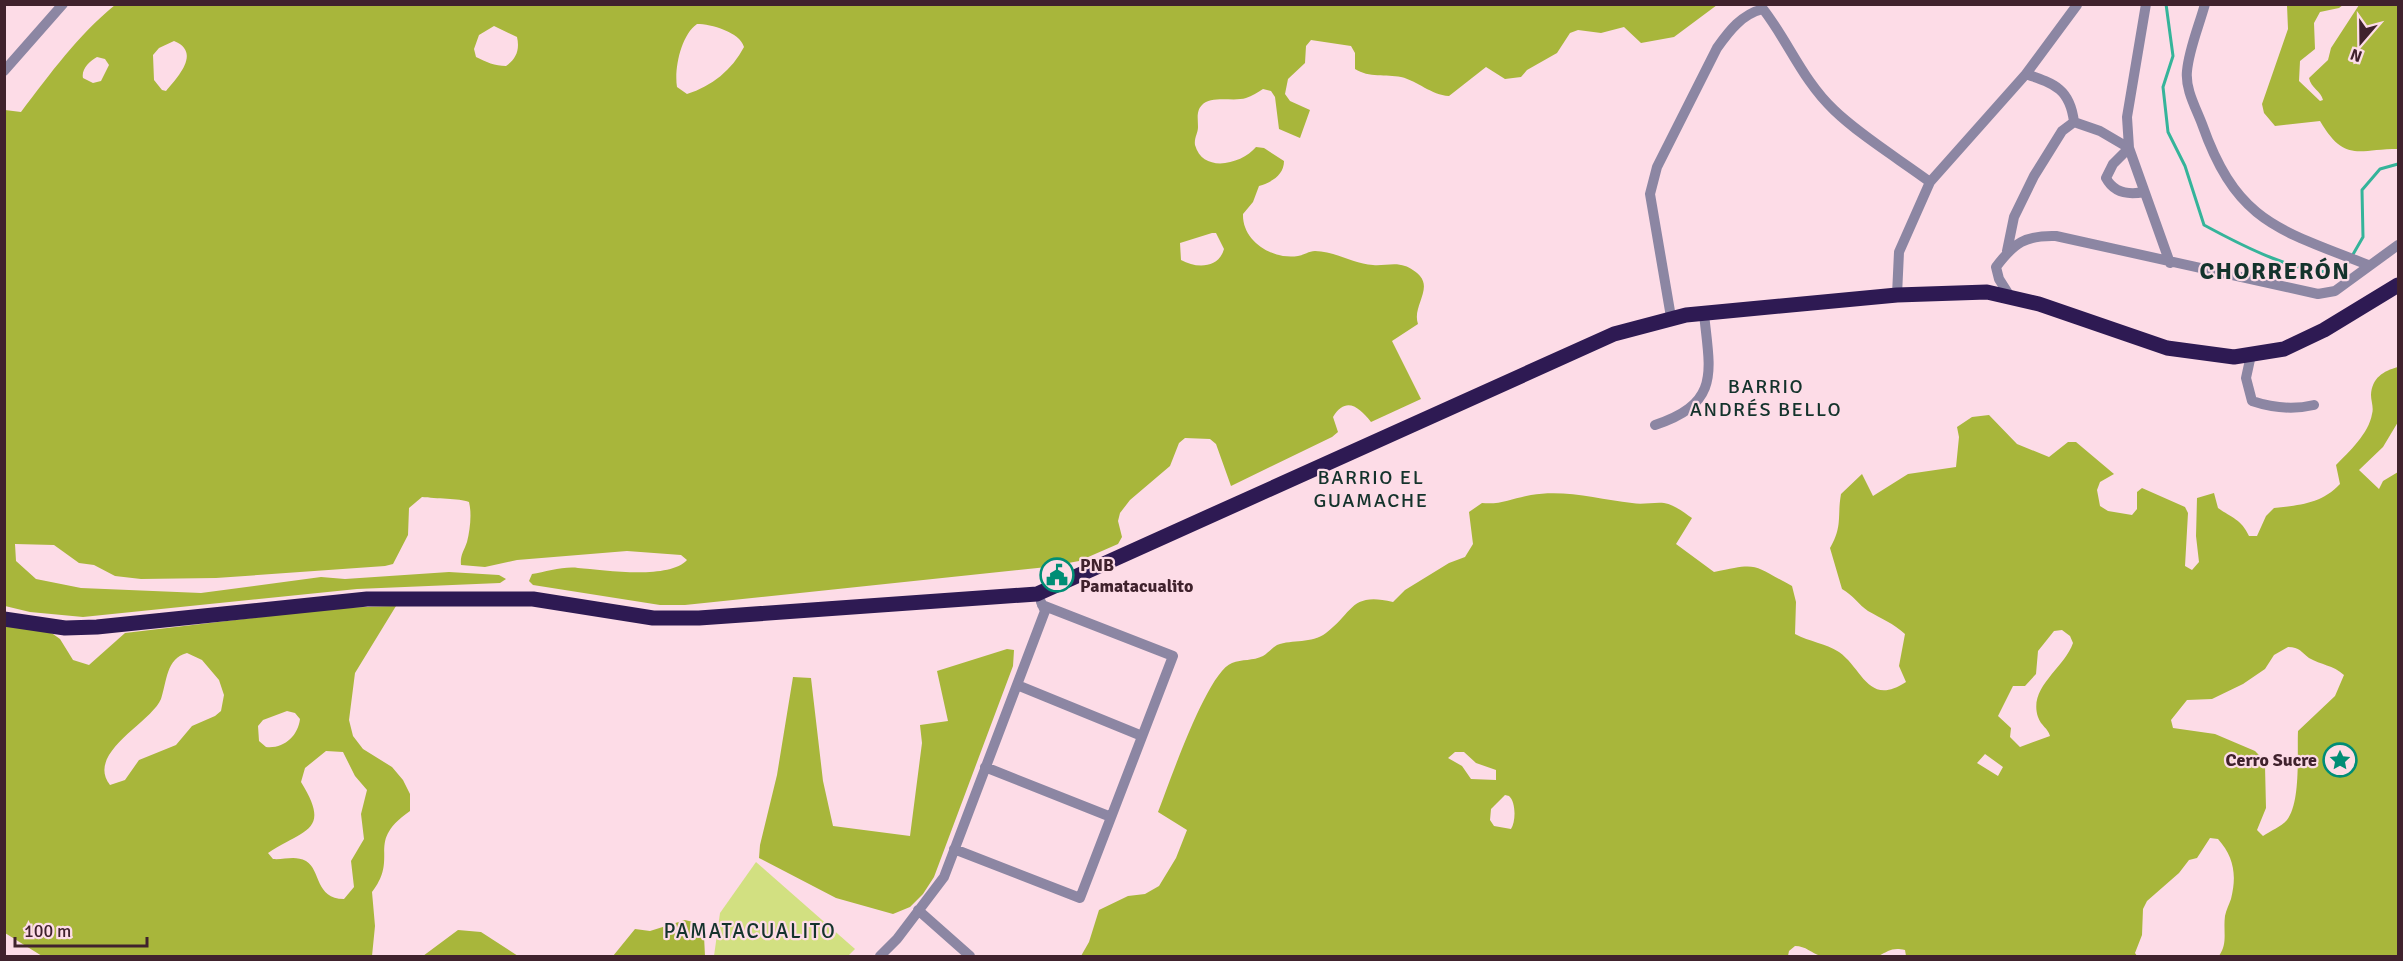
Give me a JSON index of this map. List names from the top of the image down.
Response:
{
  "districts": [
    "CHORRERÓN",
    "BARRIO ANDRÉS BELLO",
    "BARRIO EL GUAMACHE",
    "PAMATACUALITO"
  ],
  "places": {
    "public building": ["PNB Pamatacualito"],
    "place": ["Cerro Sucre"]
  },
  "scale_bar": "100 m",
  "north": "bottom"
}
